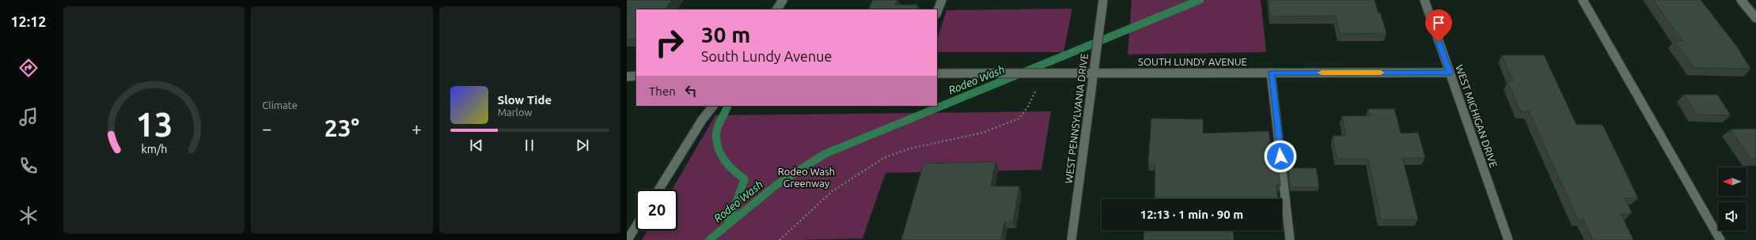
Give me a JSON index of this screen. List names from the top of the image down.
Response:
{
  "streets": {
    "street": ["SOUTH LUNDY AVENUE", "WEST MICHIGAN DRIVE", "WEST PENNSYLVANIA DRIVE"]
  },
  "crossings": [
    ["SOUTH LUNDY AVENUE", "WEST MICHIGAN DRIVE"],
    ["SOUTH LUNDY AVENUE", "WEST PENNSYLVANIA DRIVE"]
  ],
  "water": ["Rodeo Wash"],
  "parks": ["Rodeo Wash Greenway"],
  "north": "left",
  "page": {
    "tabs": "12:12",
    "tile": "Climate",
    "turn": ["30 m", "South Lundy Avenue"],
    "then": "Then",
    "song": ["Slow Tide", "Marlow"],
    "heat": ["−", "23°", "+"],
    "limit": "20",
    "trip": "12:13 · 1 min · 90 m",
    "gauge": ["13", "km/h"]
  }
}
